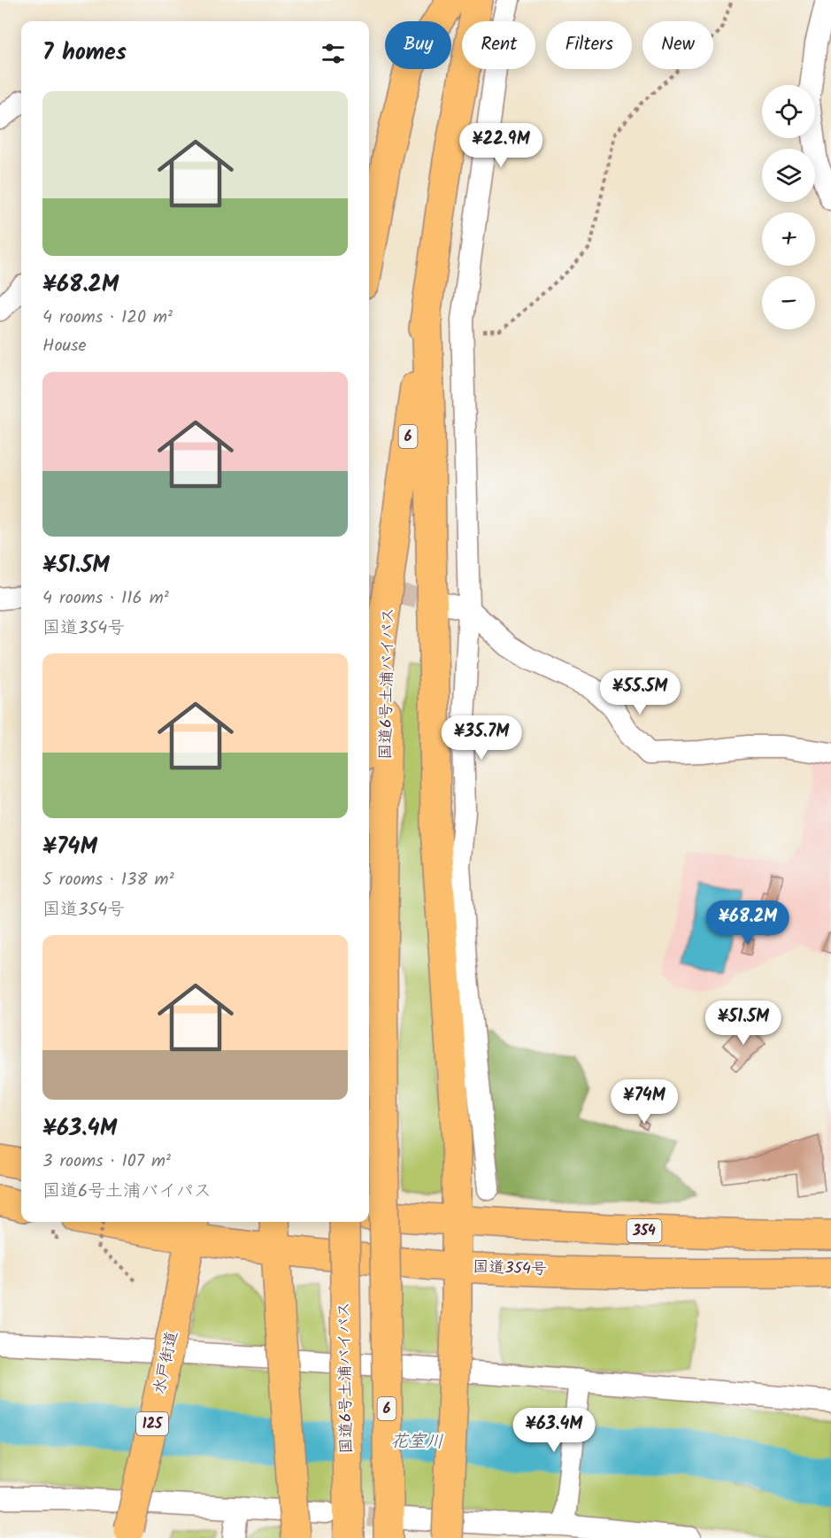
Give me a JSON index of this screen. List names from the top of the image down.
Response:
{
  "streets": {
    "highway": [
      "6",
      "国道6号土浦バイパス",
      "354",
      "国道354号",
      "水戸街道",
      "125"
    ]
  },
  "crossings": [
    ["国道354号", "水戸街道"]
  ],
  "water": ["花室川"],
  "page": {
    "chip": [
      "Buy",
      "Rent",
      "Filters",
      "New"
    ],
    "heading": "7 homes",
    "map_buttons": ["+", "−"],
    "list": [
      {
        "name": "¥68.2M",
        "note": "4 rooms · 120 m² · House"
      },
      {
        "name": "¥51.5M",
        "note": "4 rooms · 116 m² · 国道354号"
      },
      {
        "name": "¥74M",
        "note": "5 rooms · 138 m² · 国道354号"
      },
      {
        "name": "¥63.4M",
        "note": "3 rooms · 107 m² · 国道6号土浦バイパス"
      }
    ],
    "price": [
      "¥22.9M",
      "¥55.5M",
      "¥35.7M",
      "¥68.2M",
      "¥51.5M",
      "¥74M",
      "¥63.4M"
    ]
  }
}
